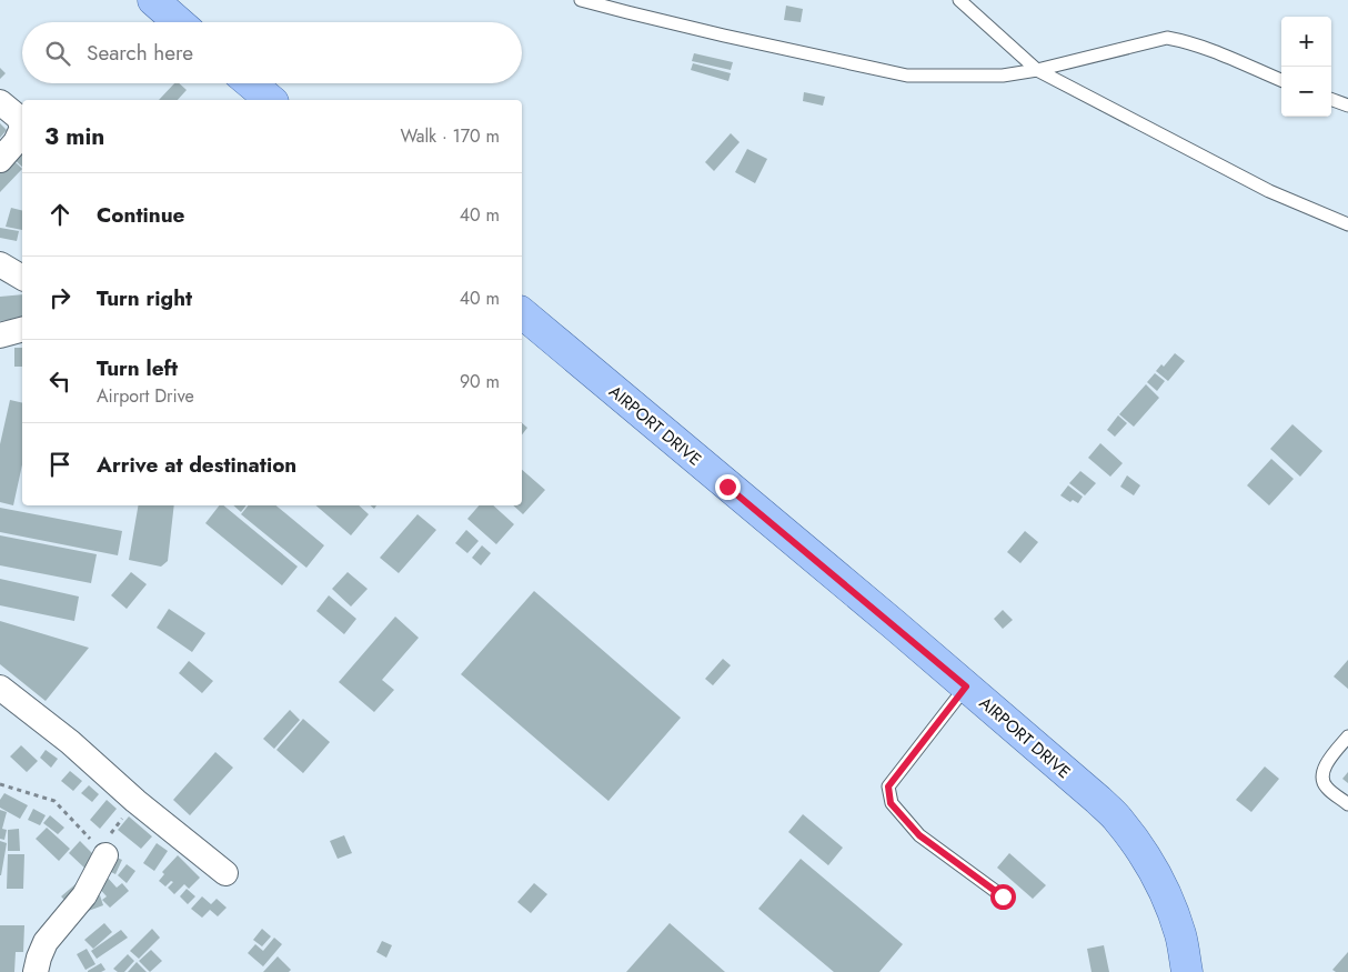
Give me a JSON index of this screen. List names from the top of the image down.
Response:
{
  "streets": {
    "main road": ["AIRPORT DRIVE"]
  },
  "page": {
    "map_buttons": ["+", "−"],
    "search": "Search here",
    "heading": ["3 min", "Walk · 170 m"],
    "list": [
      ["Continue", "40 m"],
      ["Turn right", "40 m"],
      ["Turn left", "Airport Drive", "90 m"],
      "Arrive at destination"
    ]
  }
}
